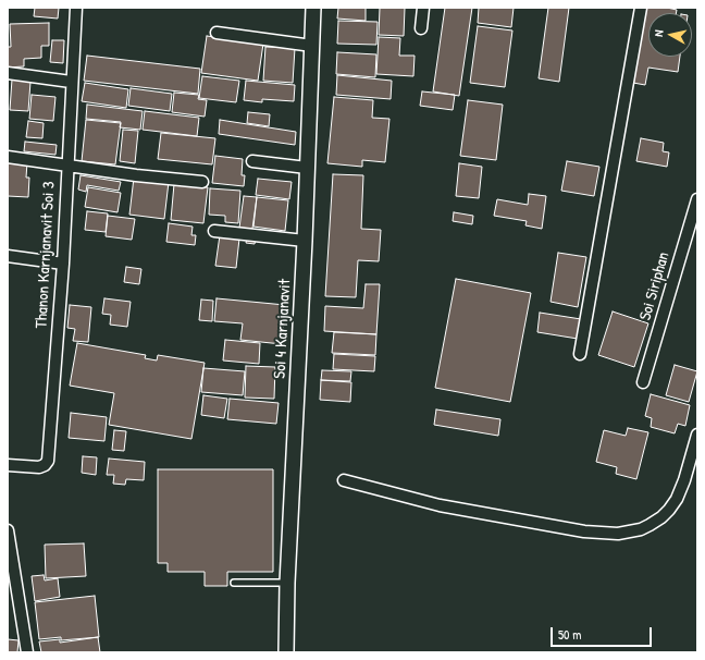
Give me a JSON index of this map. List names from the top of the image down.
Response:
{
  "streets": {
    "street": ["Thanon Karnjanavit Soi 3", "Soi Siriphan", "Soi 4 Karnjanavit"]
  },
  "scale_bar": "50 m",
  "north": "left"
}
